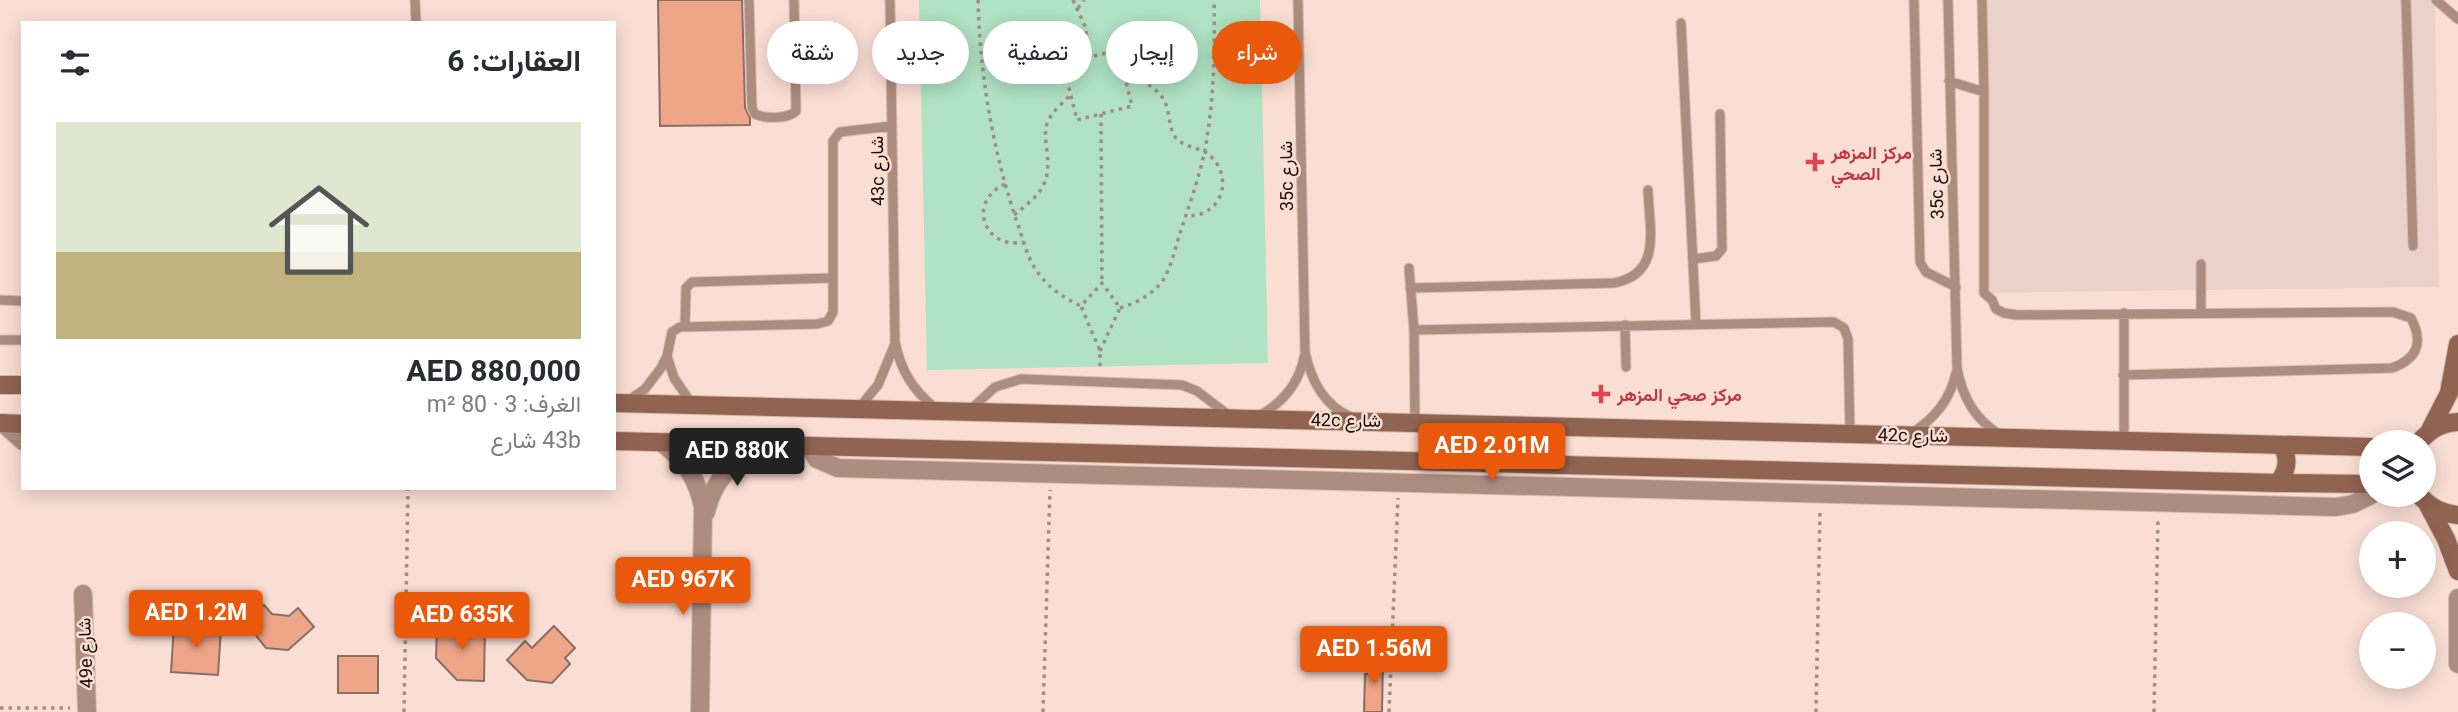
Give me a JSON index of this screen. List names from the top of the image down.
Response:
{
  "streets": {
    "street": ["42c شارع", "49e شارع"],
    "lane": ["43c شارع", "35c شارع"]
  },
  "crossings": [
    ["43c شارع", "42c شارع"],
    ["35c شارع", "42c شارع"]
  ],
  "places": {
    "health": ["مركز المزهر الصحي", "مركز صحي المزهر"]
  },
  "page": {
    "chip": [
      "شراء",
      "إيجار",
      "تصفية",
      "جديد",
      "شقة"
    ],
    "heading": "العقارات: 6",
    "list": [
      {
        "name": "AED 880,000",
        "note": "الغرف: 3 · 80 m² · 43b شارع"
      }
    ],
    "price": [
      "AED 2.01M",
      "AED 880K",
      "AED 967K",
      "AED 1.2M",
      "AED 635K",
      "AED 1.56M"
    ],
    "map_buttons": ["+", "−"]
  }
}
